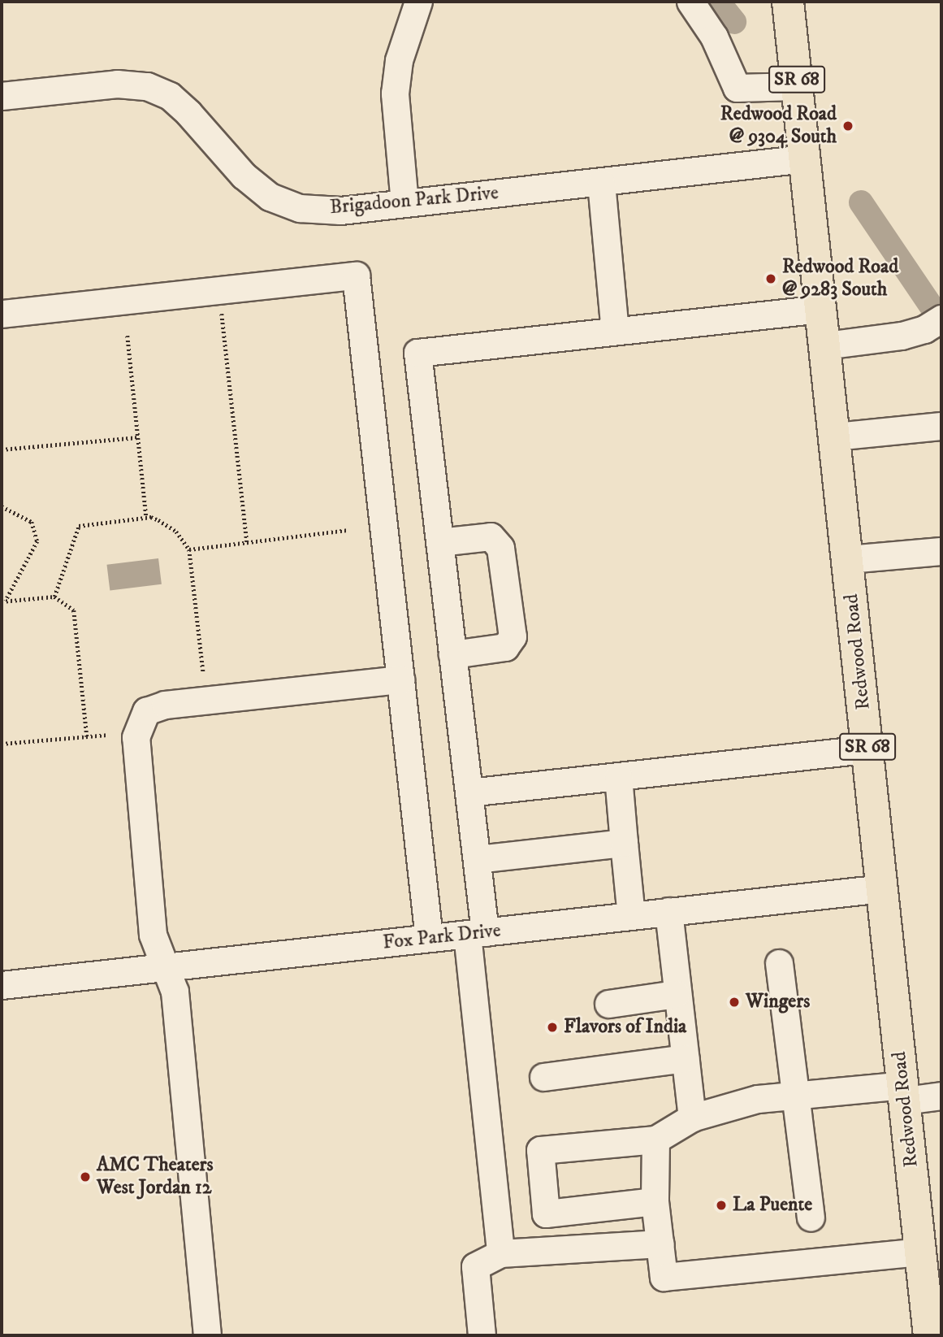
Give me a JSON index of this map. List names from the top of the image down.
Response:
{
  "streets": {
    "main road": ["SR 68", "Redwood Road"],
    "street": ["Brigadoon Park Drive", "Fox Park Drive"]
  },
  "crossings": [
    ["Brigadoon Park Drive", "Redwood Road"],
    ["Redwood Road", "Fox Park Drive"]
  ],
  "places": [
    "Redwood Road @ 9304 South",
    "Redwood Road @ 9283 South",
    "Wingers",
    "Flavors of India",
    "AMC Theaters West Jordan 12",
    "La Puente"
  ]
}
